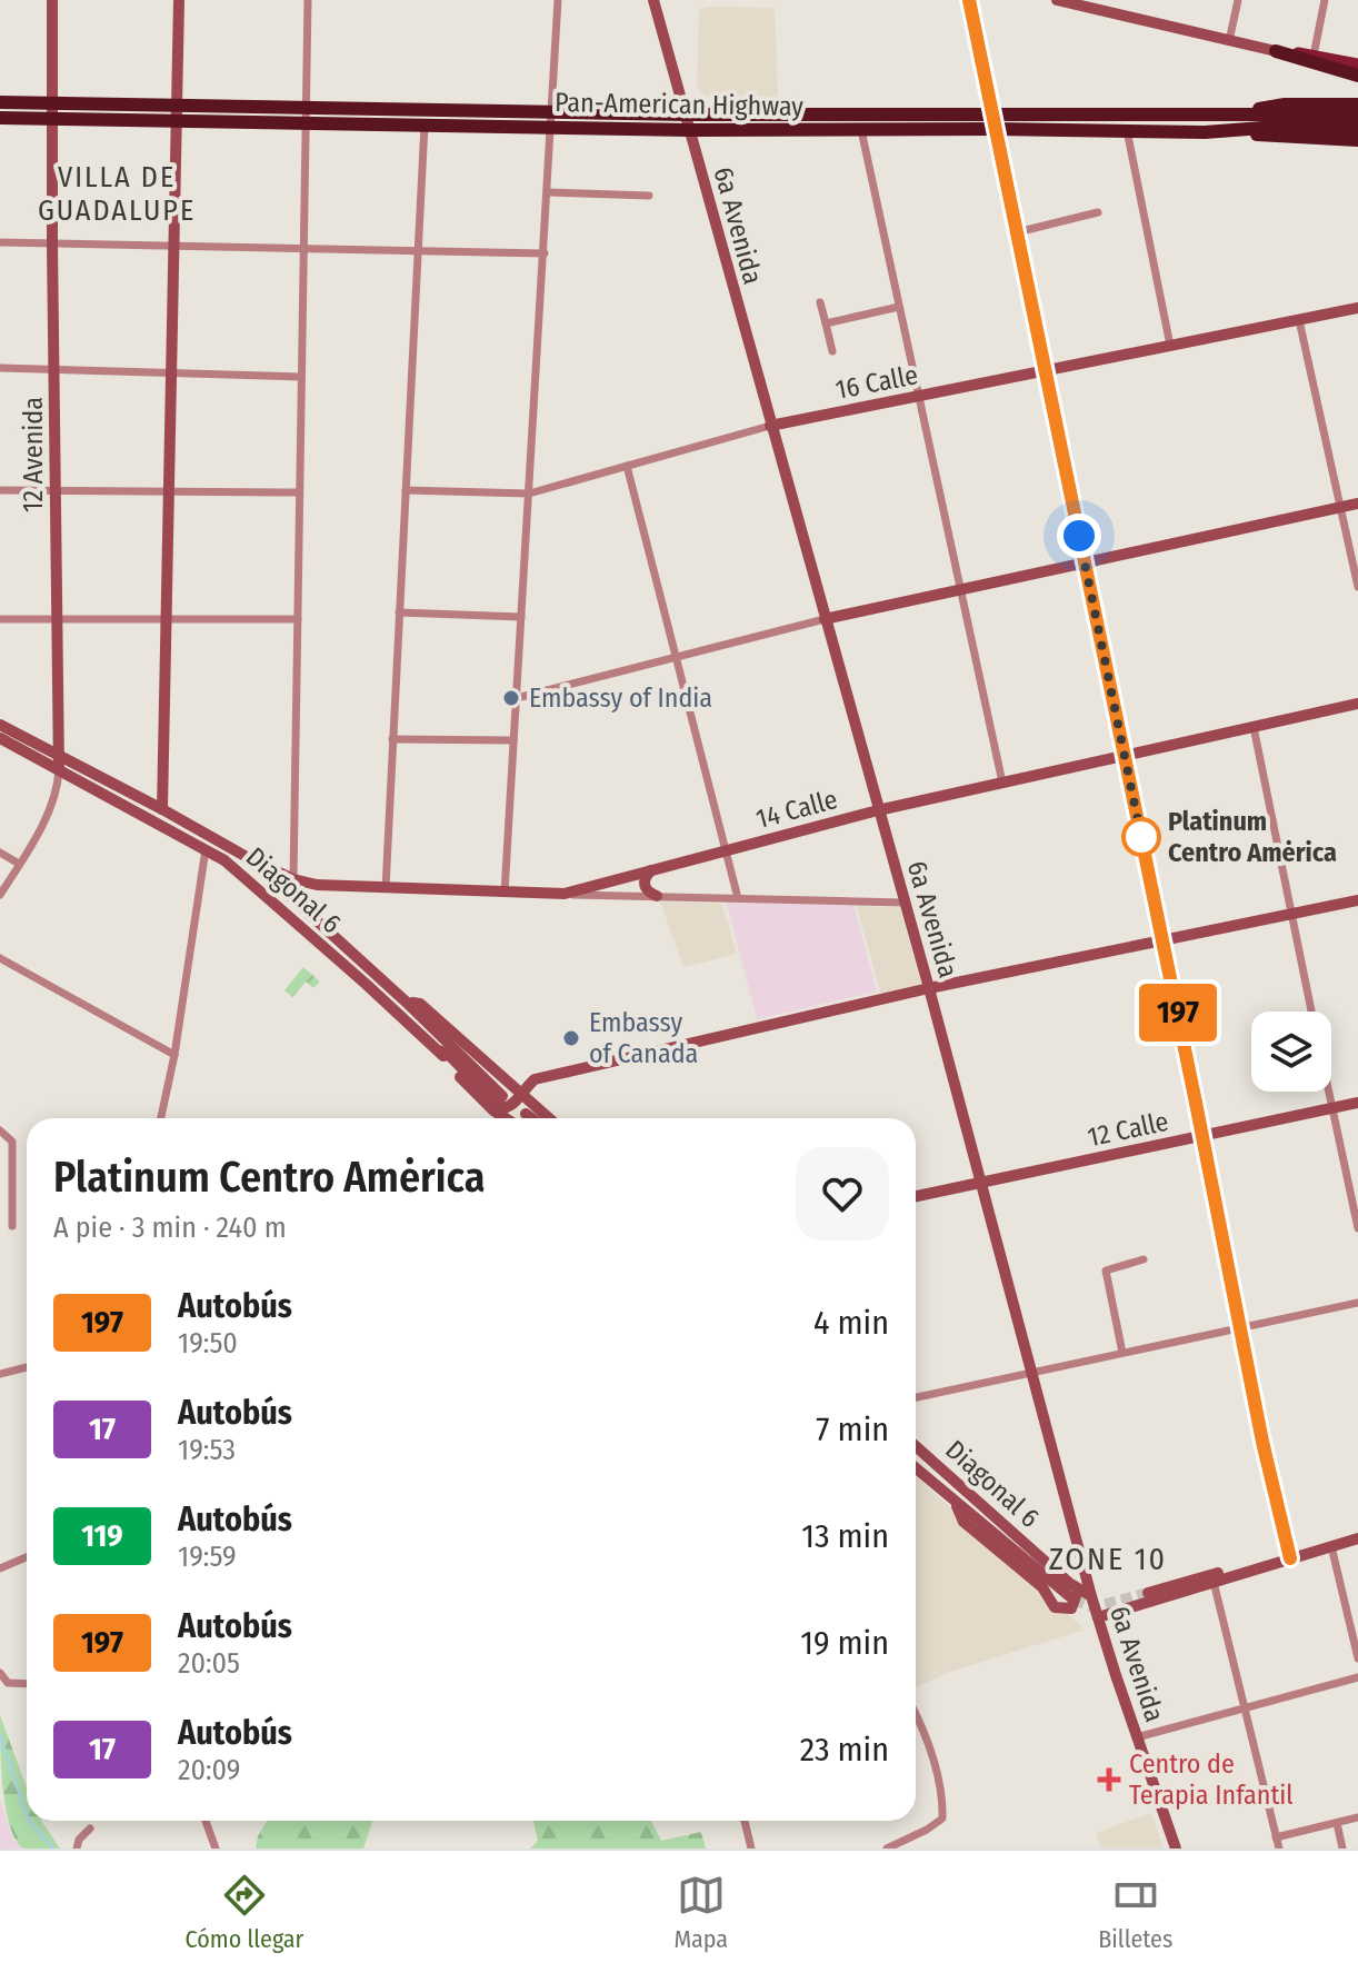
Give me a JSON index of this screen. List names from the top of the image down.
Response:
{
  "streets": {
    "highway": ["Pan-American Highway"],
    "street": [
      "6a Avenida",
      "16 Calle",
      "12 Avenida",
      "14 Calle",
      "Diagonal 6",
      "12 Calle"
    ]
  },
  "crossings": [
    ["Pan-American Highway", "6a Avenida"],
    ["Pan-American Highway", "12 Avenida"],
    ["6a Avenida", "16 Calle"],
    ["6a Avenida", "14 Calle"],
    ["6a Avenida", "Diagonal 6"],
    ["6a Avenida", "12 Calle"],
    ["12 Avenida", "Diagonal 6"],
    ["14 Calle", "Diagonal 6"]
  ],
  "districts": ["VILLA DE GUADALUPE", "ZONE 10"],
  "places": {
    "other": ["Embassy of India", "Platinum Centro Amėrica", "Embassy of Canada"],
    "health": ["Centro de Terapia Infantil"]
  },
  "lines": ["bus line 197"],
  "page": {
    "on_map": "197",
    "heading": ["Platinum Centro Amėrica", "A pie · 3 min · 240 m"],
    "list": [
      {
        "mark": "197",
        "name": "Autobús",
        "note": "19:50",
        "value": "4 min"
      },
      {
        "mark": "17",
        "name": "Autobús",
        "note": "19:53",
        "value": "7 min"
      },
      {
        "mark": "119",
        "name": "Autobús",
        "note": "19:59",
        "value": "13 min"
      },
      {
        "mark": "197",
        "name": "Autobús",
        "note": "20:05",
        "value": "19 min"
      },
      {
        "mark": "17",
        "name": "Autobús",
        "note": "20:09",
        "value": "23 min"
      }
    ],
    "tabs": ["Cómo llegar", "Mapa", "Billetes"]
  }
}
